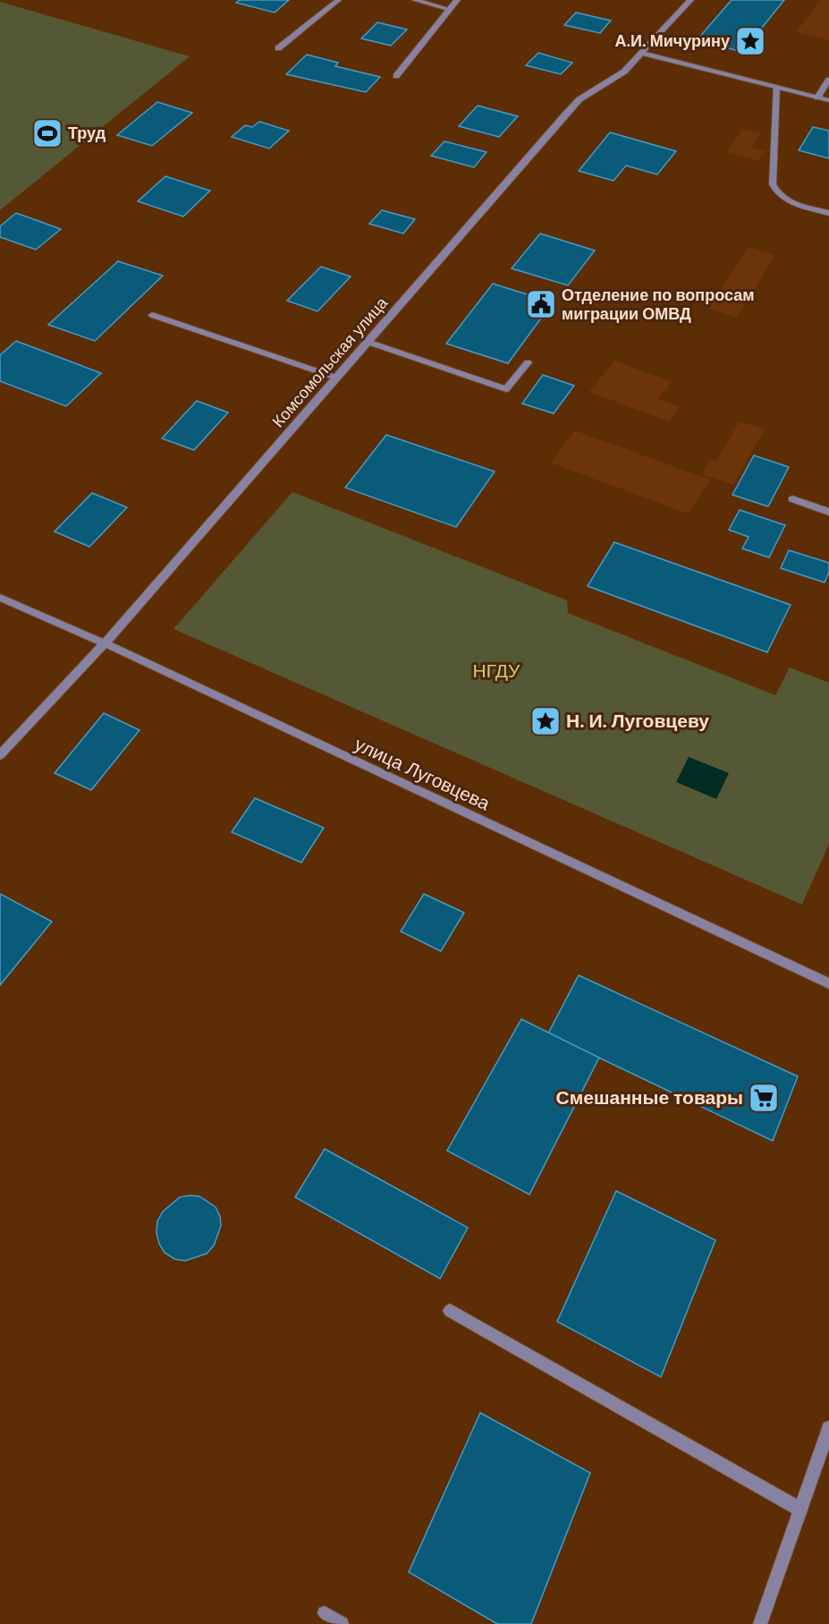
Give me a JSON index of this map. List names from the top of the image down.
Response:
{
  "streets": {
    "street": ["Комсомольская улица", "улица Луговцева"]
  },
  "crossings": [
    ["Комсомольская улица", "улица Луговцева"]
  ],
  "parks": ["НГДУ"],
  "places": {
    "place": ["А.И. Мичурину", "Н. И. Луговцеву"],
    "sports": ["Труд"],
    "public building": ["Отделение по вопросам миграции ОМВД"],
    "supermarket": ["Смешанные товары"]
  }
}
